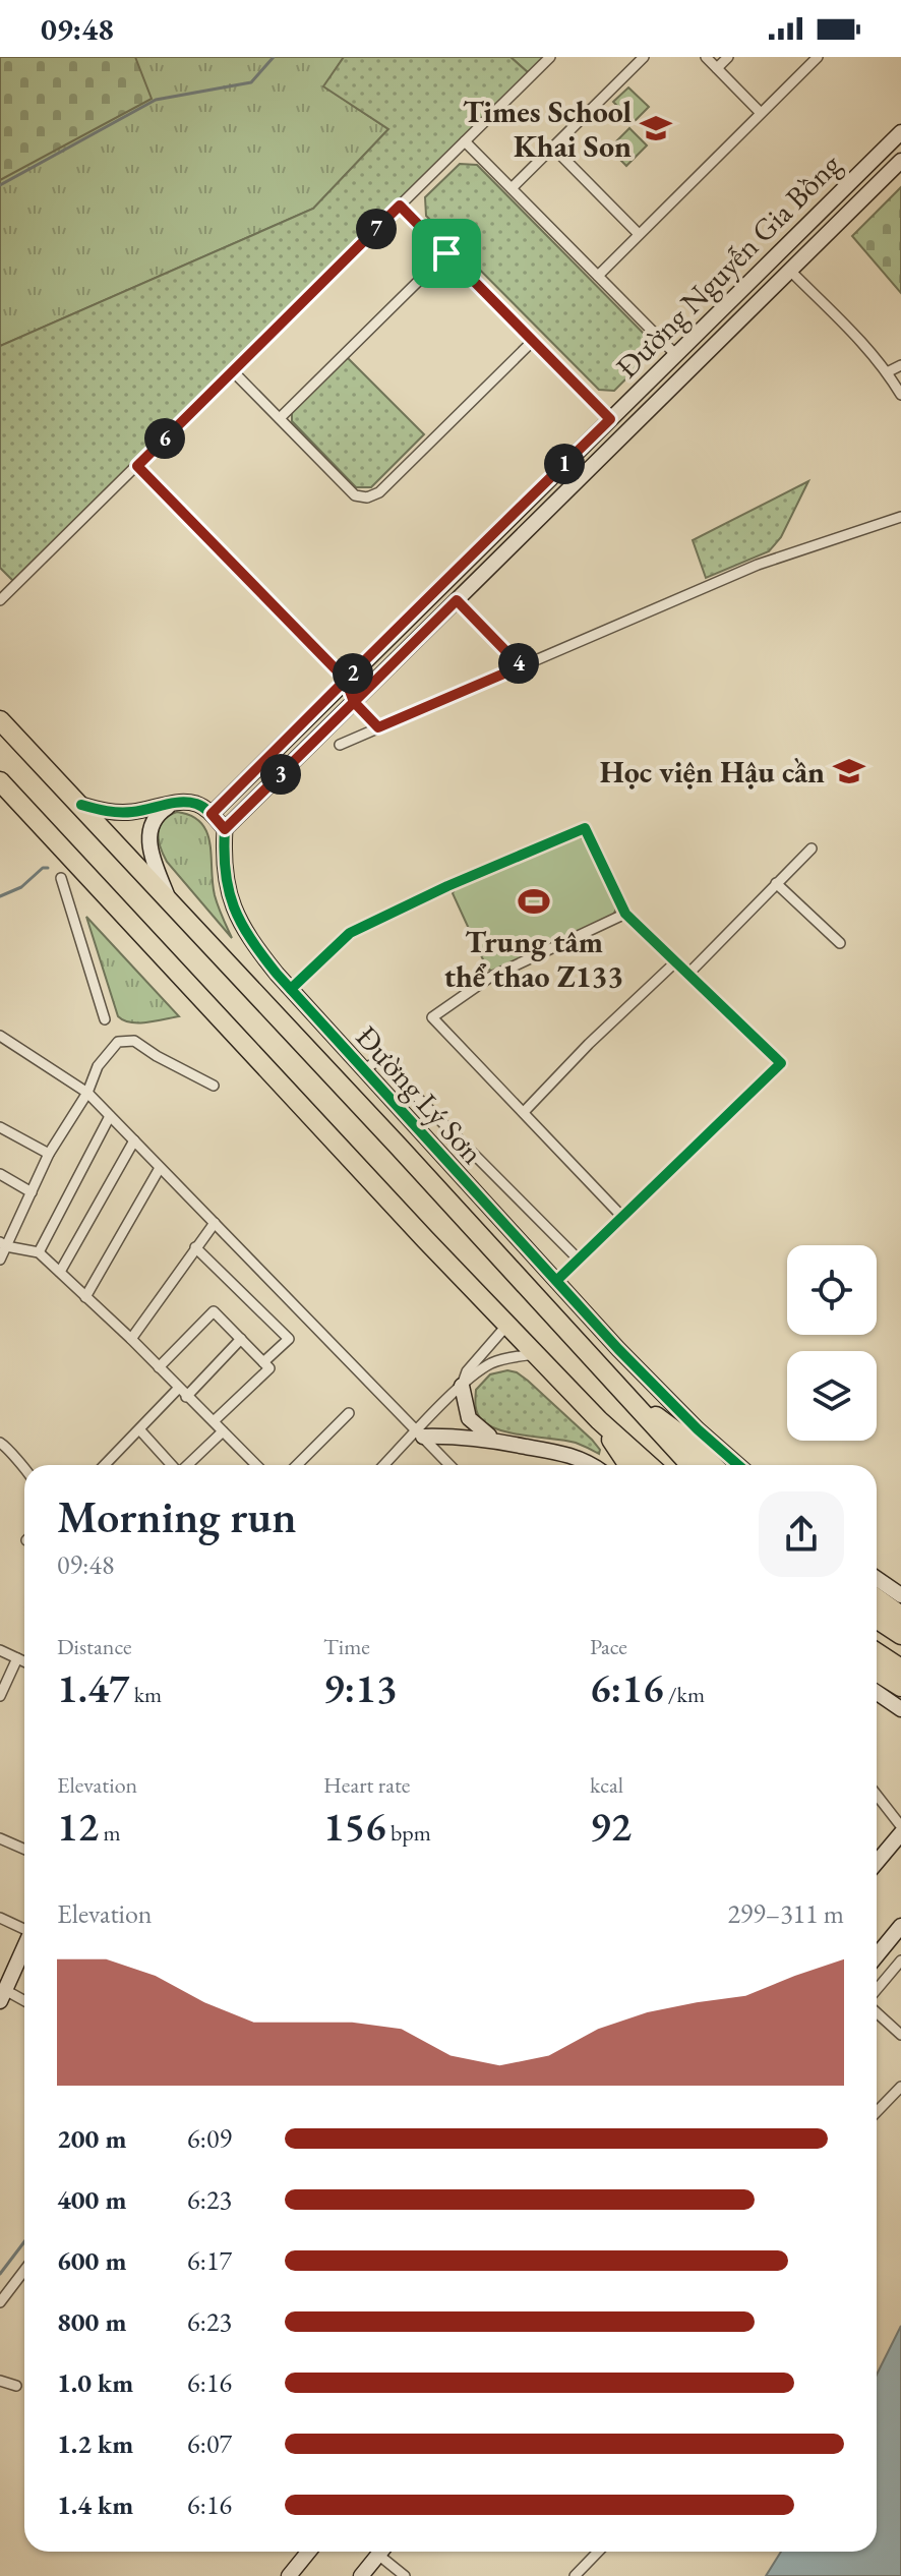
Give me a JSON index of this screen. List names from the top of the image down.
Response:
{
  "streets": {
    "highway": ["Đường Lý Sơn"],
    "main road": ["Đường Nguyễn Gia Bồng"]
  },
  "crossings": [
    ["Đường Nguyễn Gia Bồng", "Đường Lý Sơn"]
  ],
  "places": {
    "school or university": ["Times School Khai Son", "Học viện Hậu cần"],
    "sports": ["Trung tâm thể thao Z133"]
  },
  "page": {
    "status": "09:48",
    "pins": [
      "7",
      "6",
      "1",
      "4",
      "2",
      "3"
    ],
    "heading": ["Morning run", "09:48"],
    "stats": [
      ["Distance", "1.47 km"],
      ["Time", "9:13"],
      ["Pace", "6:16 /km"],
      ["Elevation", "12 m"],
      ["Heart rate", "156 bpm"],
      ["kcal", "92"]
    ],
    "chart": ["Elevation", "299–311 m"],
    "list": [
      {
        "name": "200 m",
        "note": "6:09"
      },
      {
        "name": "400 m",
        "note": "6:23"
      },
      {
        "name": "600 m",
        "note": "6:17"
      },
      {
        "name": "800 m",
        "note": "6:23"
      },
      {
        "name": "1.0 km",
        "note": "6:16"
      },
      {
        "name": "1.2 km",
        "note": "6:07"
      },
      {
        "name": "1.4 km",
        "note": "6:16"
      }
    ]
  }
}
